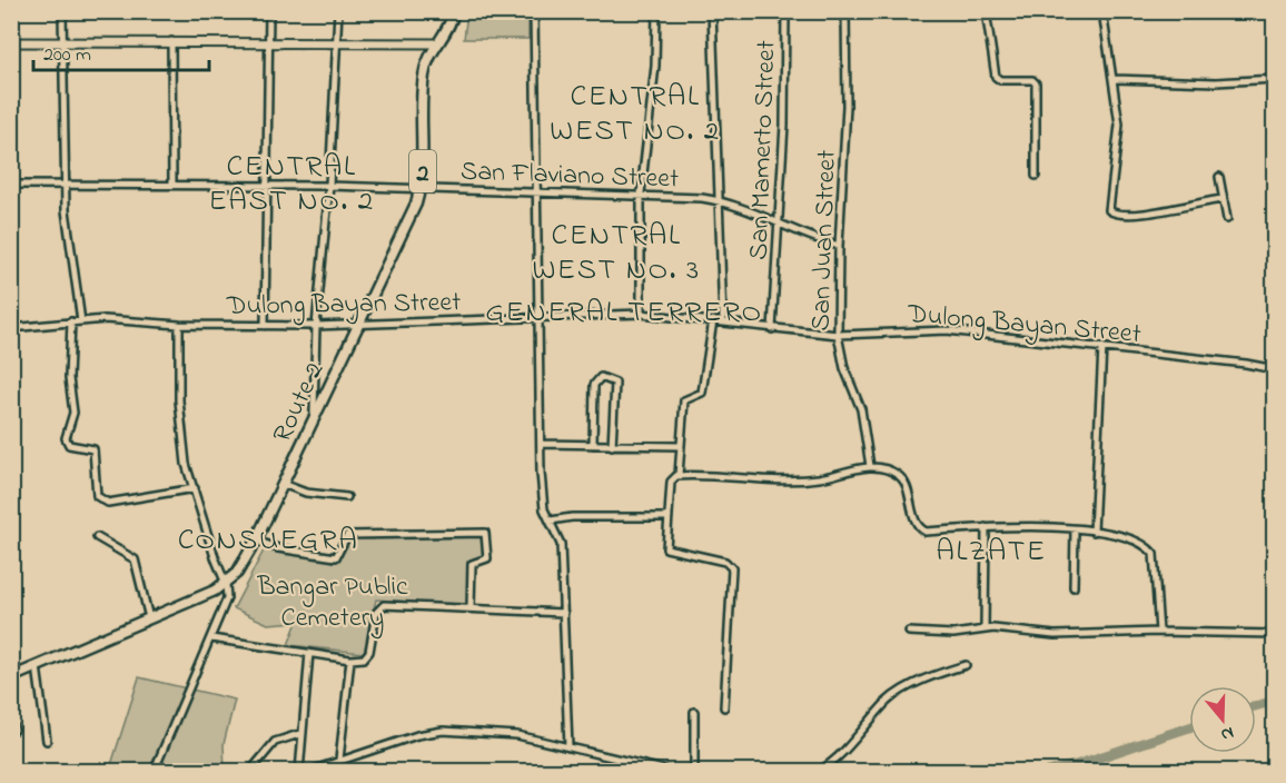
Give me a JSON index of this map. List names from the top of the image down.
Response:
{
  "streets": {
    "highway": ["2", "Route 2"],
    "street": [
      "San Mamerto Street",
      "San Flaviano Street",
      "San Juan Street",
      "Dulong Bayan Street"
    ]
  },
  "crossings": [
    ["San Mamerto Street", "San Flaviano Street"],
    ["San Mamerto Street", "Dulong Bayan Street"],
    ["San Flaviano Street", "San Juan Street"],
    ["San Flaviano Street", "Route 2"],
    ["San Juan Street", "Dulong Bayan Street"],
    ["Dulong Bayan Street", "Route 2"]
  ],
  "districts": [
    "CENTRAL WEST NO. 2",
    "CENTRAL EAST NO. 2",
    "CENTRAL WEST NO. 3",
    "GENERAL TERRERO",
    "CONSUEGRA",
    "ALZATE"
  ],
  "parks": ["Bangar Public Cemetery"],
  "scale_bar": "200 m",
  "north": "bottom"
}
